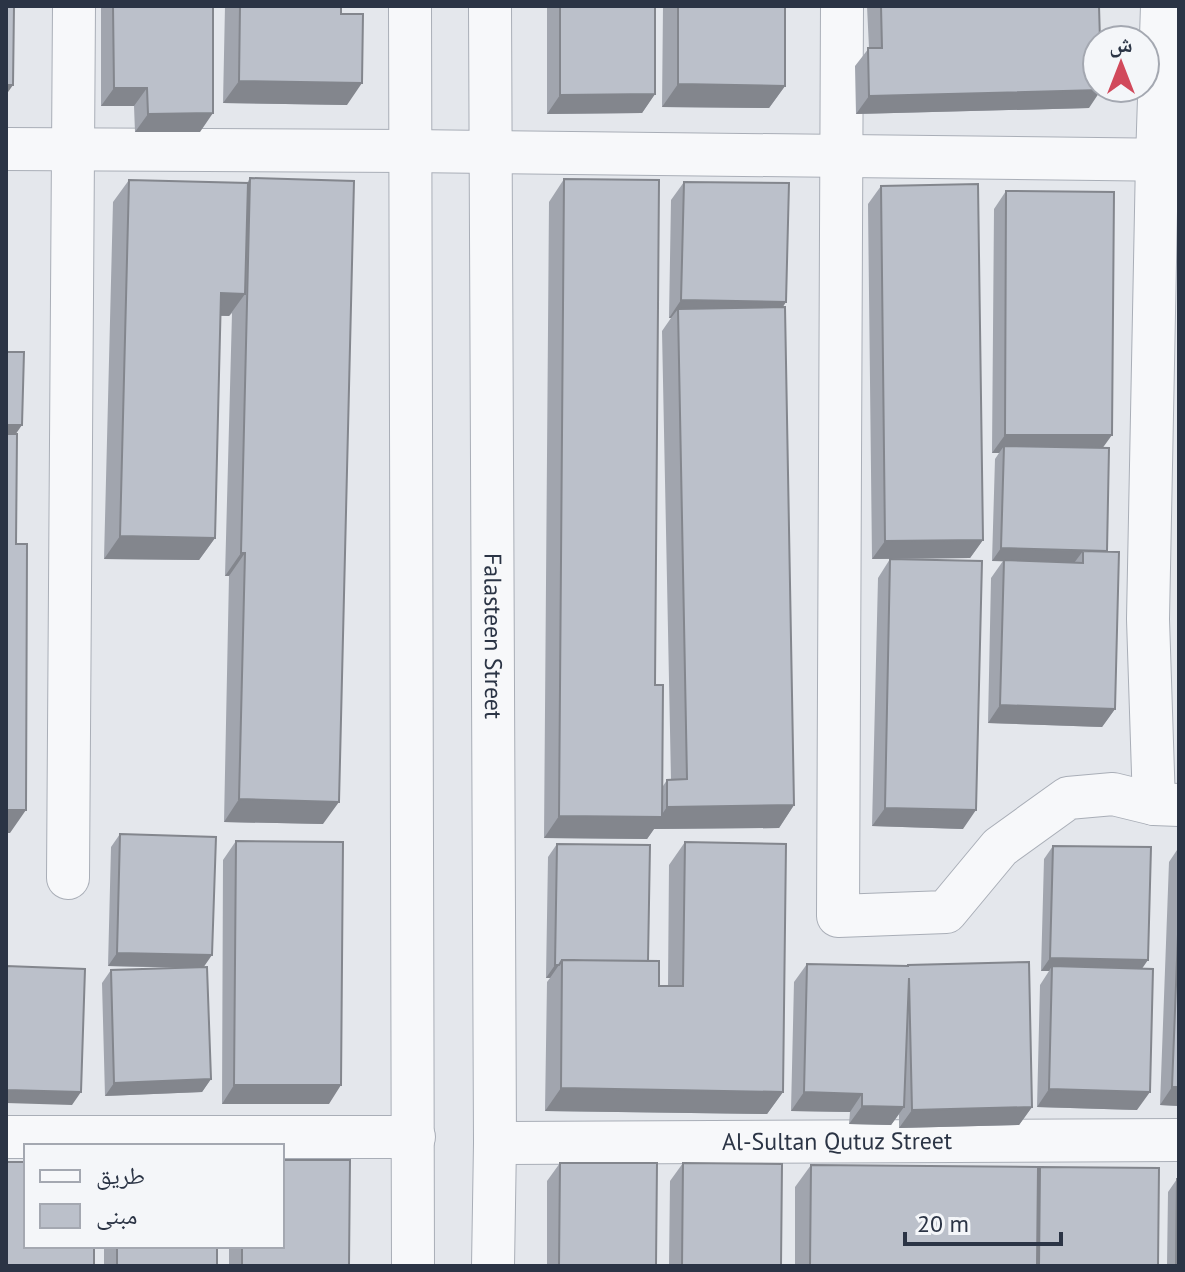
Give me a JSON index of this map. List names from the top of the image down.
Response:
{
  "streets": {
    "street": ["Falasteen Street", "Al-Sultan Qutuz Street"]
  },
  "crossings": [
    ["Falasteen Street", "Al-Sultan Qutuz Street"]
  ],
  "legend": ["طريق", "مبنى"],
  "scale_bar": "20 m",
  "north": "top"
}
